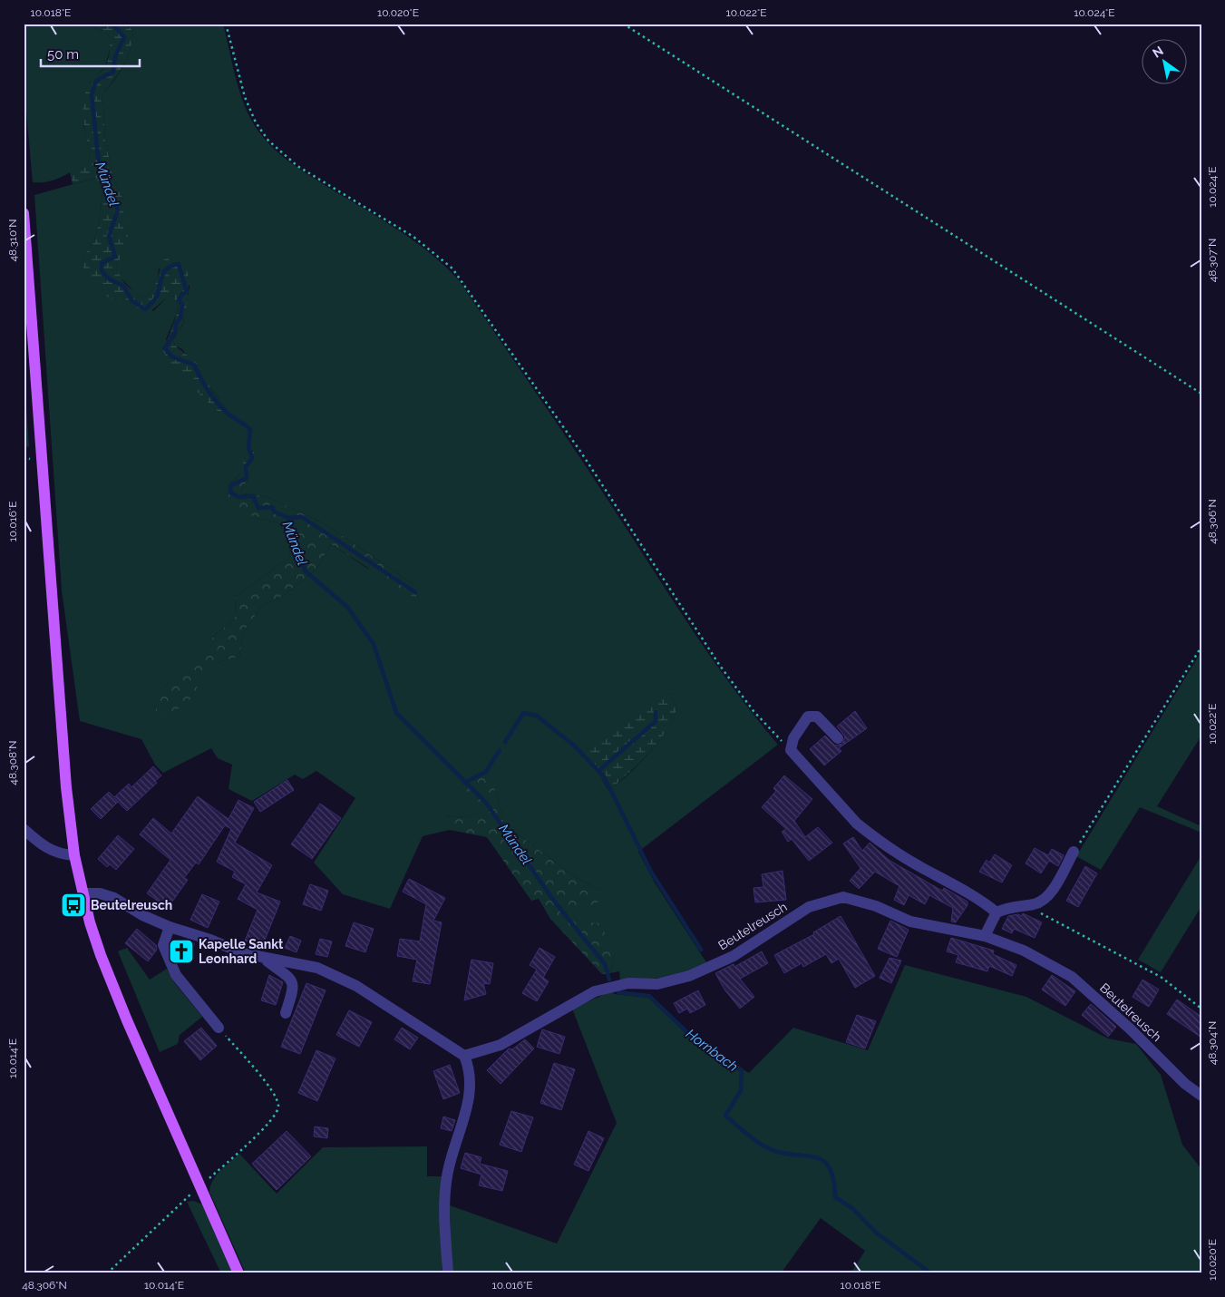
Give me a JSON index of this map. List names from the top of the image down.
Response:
{
  "streets": {
    "street": ["Beutelreusch"]
  },
  "water": ["Mündel", "Hornbach"],
  "places": {
    "bus stop": ["Beutelreusch"],
    "church": ["Kapelle Sankt Leonhard"]
  },
  "scale_bar": "50 m",
  "north": "top left",
  "coordinates": [
    "10.018°E",
    "10.020°E",
    "10.022°E",
    "10.024°E",
    "48.310°N",
    "48.307°N",
    "48.306°N",
    "10.016°E",
    "48.308°N",
    "48.304°N",
    "10.014°E"
  ]
}
